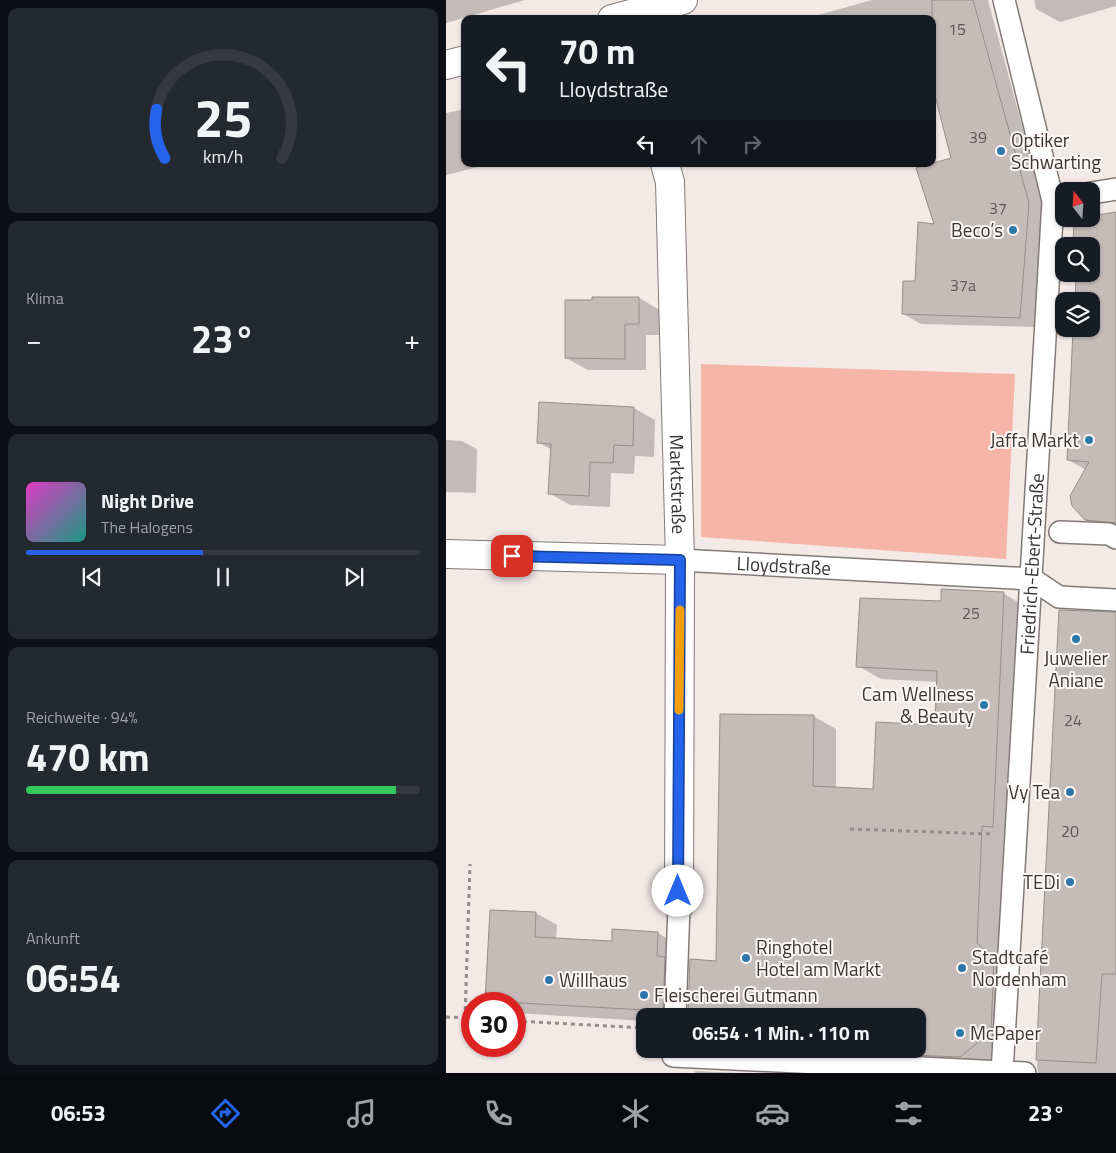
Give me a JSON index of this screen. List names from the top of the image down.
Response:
{
  "streets": {
    "street": ["Marktstraße", "Friedrich-Ebert-Straße", "Lloydstraße"]
  },
  "crossings": [
    ["Marktstraße", "Lloydstraße"],
    ["Friedrich-Ebert-Straße", "Lloydstraße"]
  ],
  "places": [
    "Optiker Schwarting",
    "Beco’s",
    "Jaffa Markt",
    "Juwelier Aniane",
    "Cam Wellness & Beauty",
    "Vy Tea",
    "TEDi",
    "Ringhotel Hotel am Markt",
    "Stadtcafé Nordenham",
    "Willhaus",
    "Fleischerei Gutmann",
    "McPaper"
  ],
  "house_numbers": [
    "15",
    "39",
    "37",
    "37a",
    "25",
    "24",
    "20"
  ],
  "north": "top",
  "page": {
    "turn": ["70 m", "Lloydstraße"],
    "tile": [
      "Klima",
      ["Reichweite · 94%", "470 km"],
      ["Ankunft", "06:54"]
    ],
    "heat": ["−", "23°", "+"],
    "song": ["Night Drive", "The Halogens"],
    "limit": "30",
    "trip": "06:54 · 1 Min. · 110 m",
    "tabs": ["06:53", "23°"],
    "gauge": ["25", "km/h"]
  }
}
